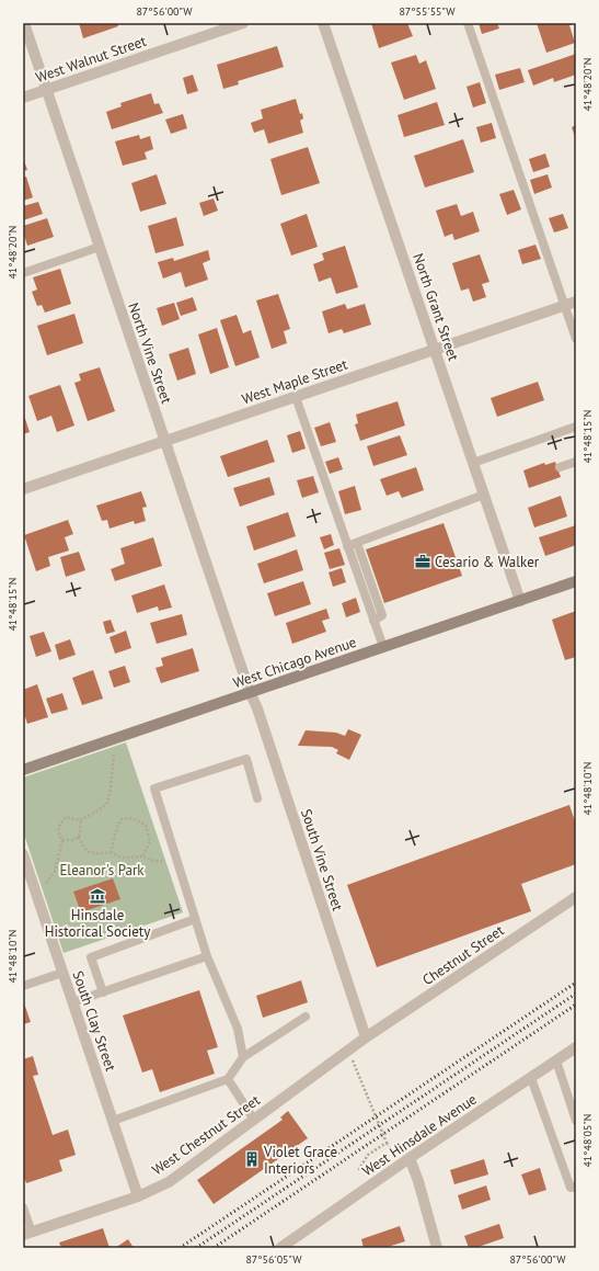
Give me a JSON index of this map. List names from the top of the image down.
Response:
{
  "streets": {
    "main road": ["West Chicago Avenue"],
    "street": [
      "West Walnut Street",
      "North Grant Street",
      "North Vine Street",
      "West Maple Street",
      "South Vine Street",
      "Chestnut Street",
      "South Clay Street",
      "West Chestnut Street",
      "West Hinsdale Avenue"
    ]
  },
  "crossings": [
    ["West Walnut Street", "North Vine Street"],
    ["North Grant Street", "West Maple Street"],
    ["North Grant Street", "West Chicago Avenue"],
    ["North Vine Street", "West Maple Street"],
    ["North Vine Street", "West Chicago Avenue"],
    ["North Vine Street", "South Vine Street"],
    ["West Chicago Avenue", "South Vine Street"],
    ["South Vine Street", "Chestnut Street"],
    ["South Vine Street", "West Chestnut Street"],
    ["Chestnut Street", "West Chestnut Street"],
    ["South Clay Street", "West Chestnut Street"]
  ],
  "parks": ["Eleanor's Park"],
  "places": {
    "office": ["Cesario & Walker"],
    "museum": ["Hinsdale Historical Society"],
    "building": ["Violet Grace Interiors"]
  },
  "coordinates": [
    "87°56'00\"W",
    "87°55'55\"W",
    "41°48'20\"N",
    "41°48'15\"N",
    "41°48'10\"N",
    "41°48'05\"N",
    "87°56'05\"W"
  ]
}
